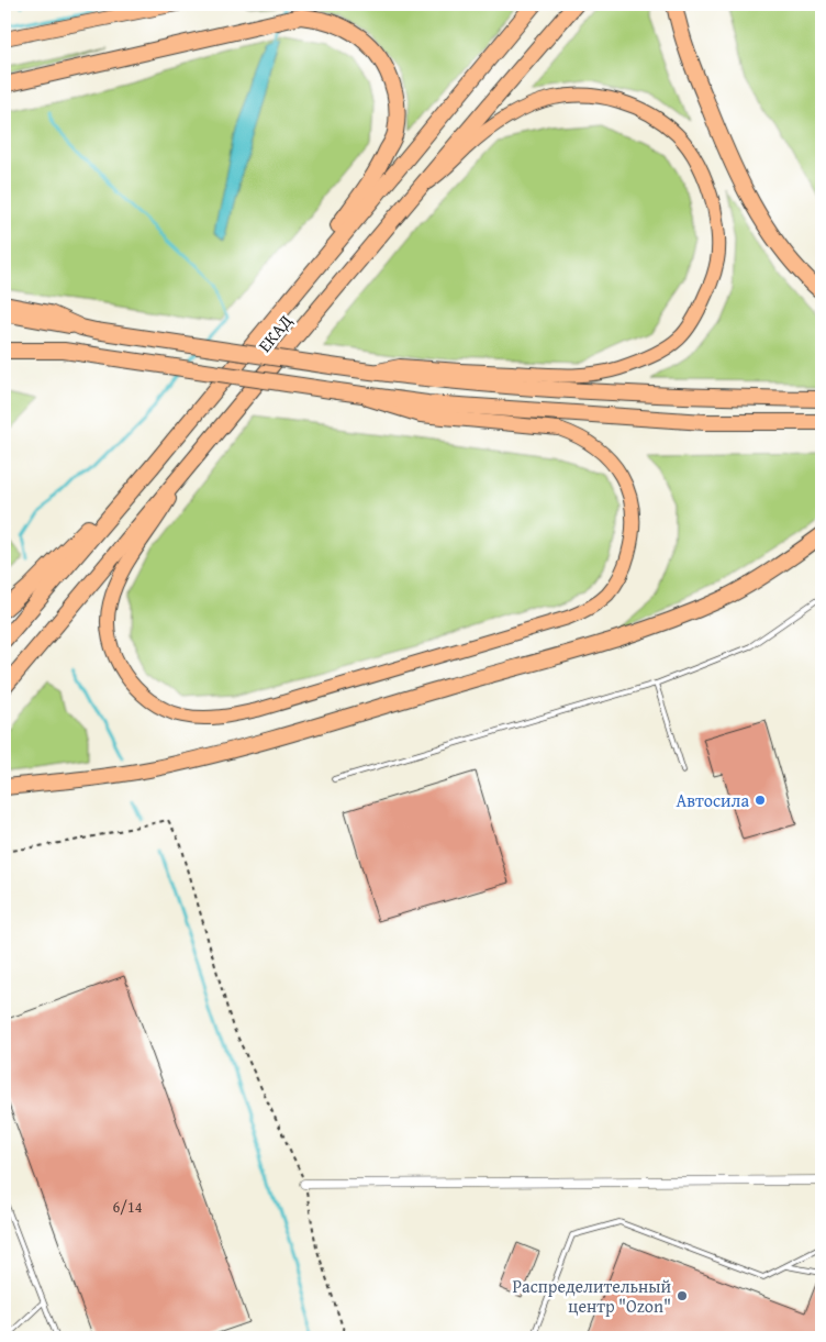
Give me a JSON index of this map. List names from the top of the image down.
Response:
{
  "streets": {
    "highway": ["ЕКАД"]
  },
  "places": ["Автосила", "Распределительный центр \"Ozon\""],
  "house_numbers": ["6/14"]
}
